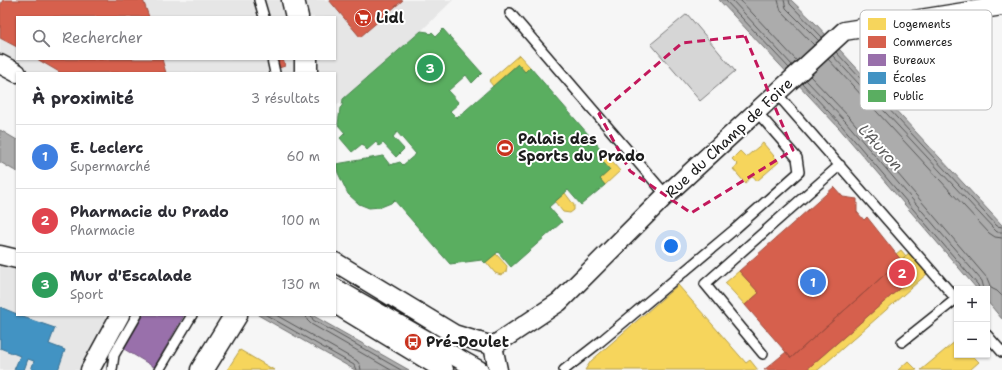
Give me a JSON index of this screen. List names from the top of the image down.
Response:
{
  "streets": {
    "street": ["Rue du Champ de Foire"]
  },
  "water": ["L'Auron"],
  "places": {
    "supermarket": ["Lidl"],
    "sports": ["Palais des Sports du Prado"],
    "bus stop": ["Pré-Doulet"]
  },
  "legend": [
    "Logements",
    "Commerces",
    "Bureaux",
    "Écoles",
    "Public"
  ],
  "page": {
    "search": "Rechercher",
    "pins": ["3", "2", "1"],
    "heading": ["À proximité", "3 résultats"],
    "list": [
      {
        "mark": "1",
        "name": "E. Leclerc",
        "note": "Supermarché",
        "value": "60 m"
      },
      {
        "mark": "2",
        "name": "Pharmacie du Prado",
        "note": "Pharmacie",
        "value": "100 m"
      },
      {
        "mark": "3",
        "name": "Mur d'Escalade",
        "note": "Sport",
        "value": "130 m"
      }
    ],
    "map_buttons": ["+", "−"]
  }
}
